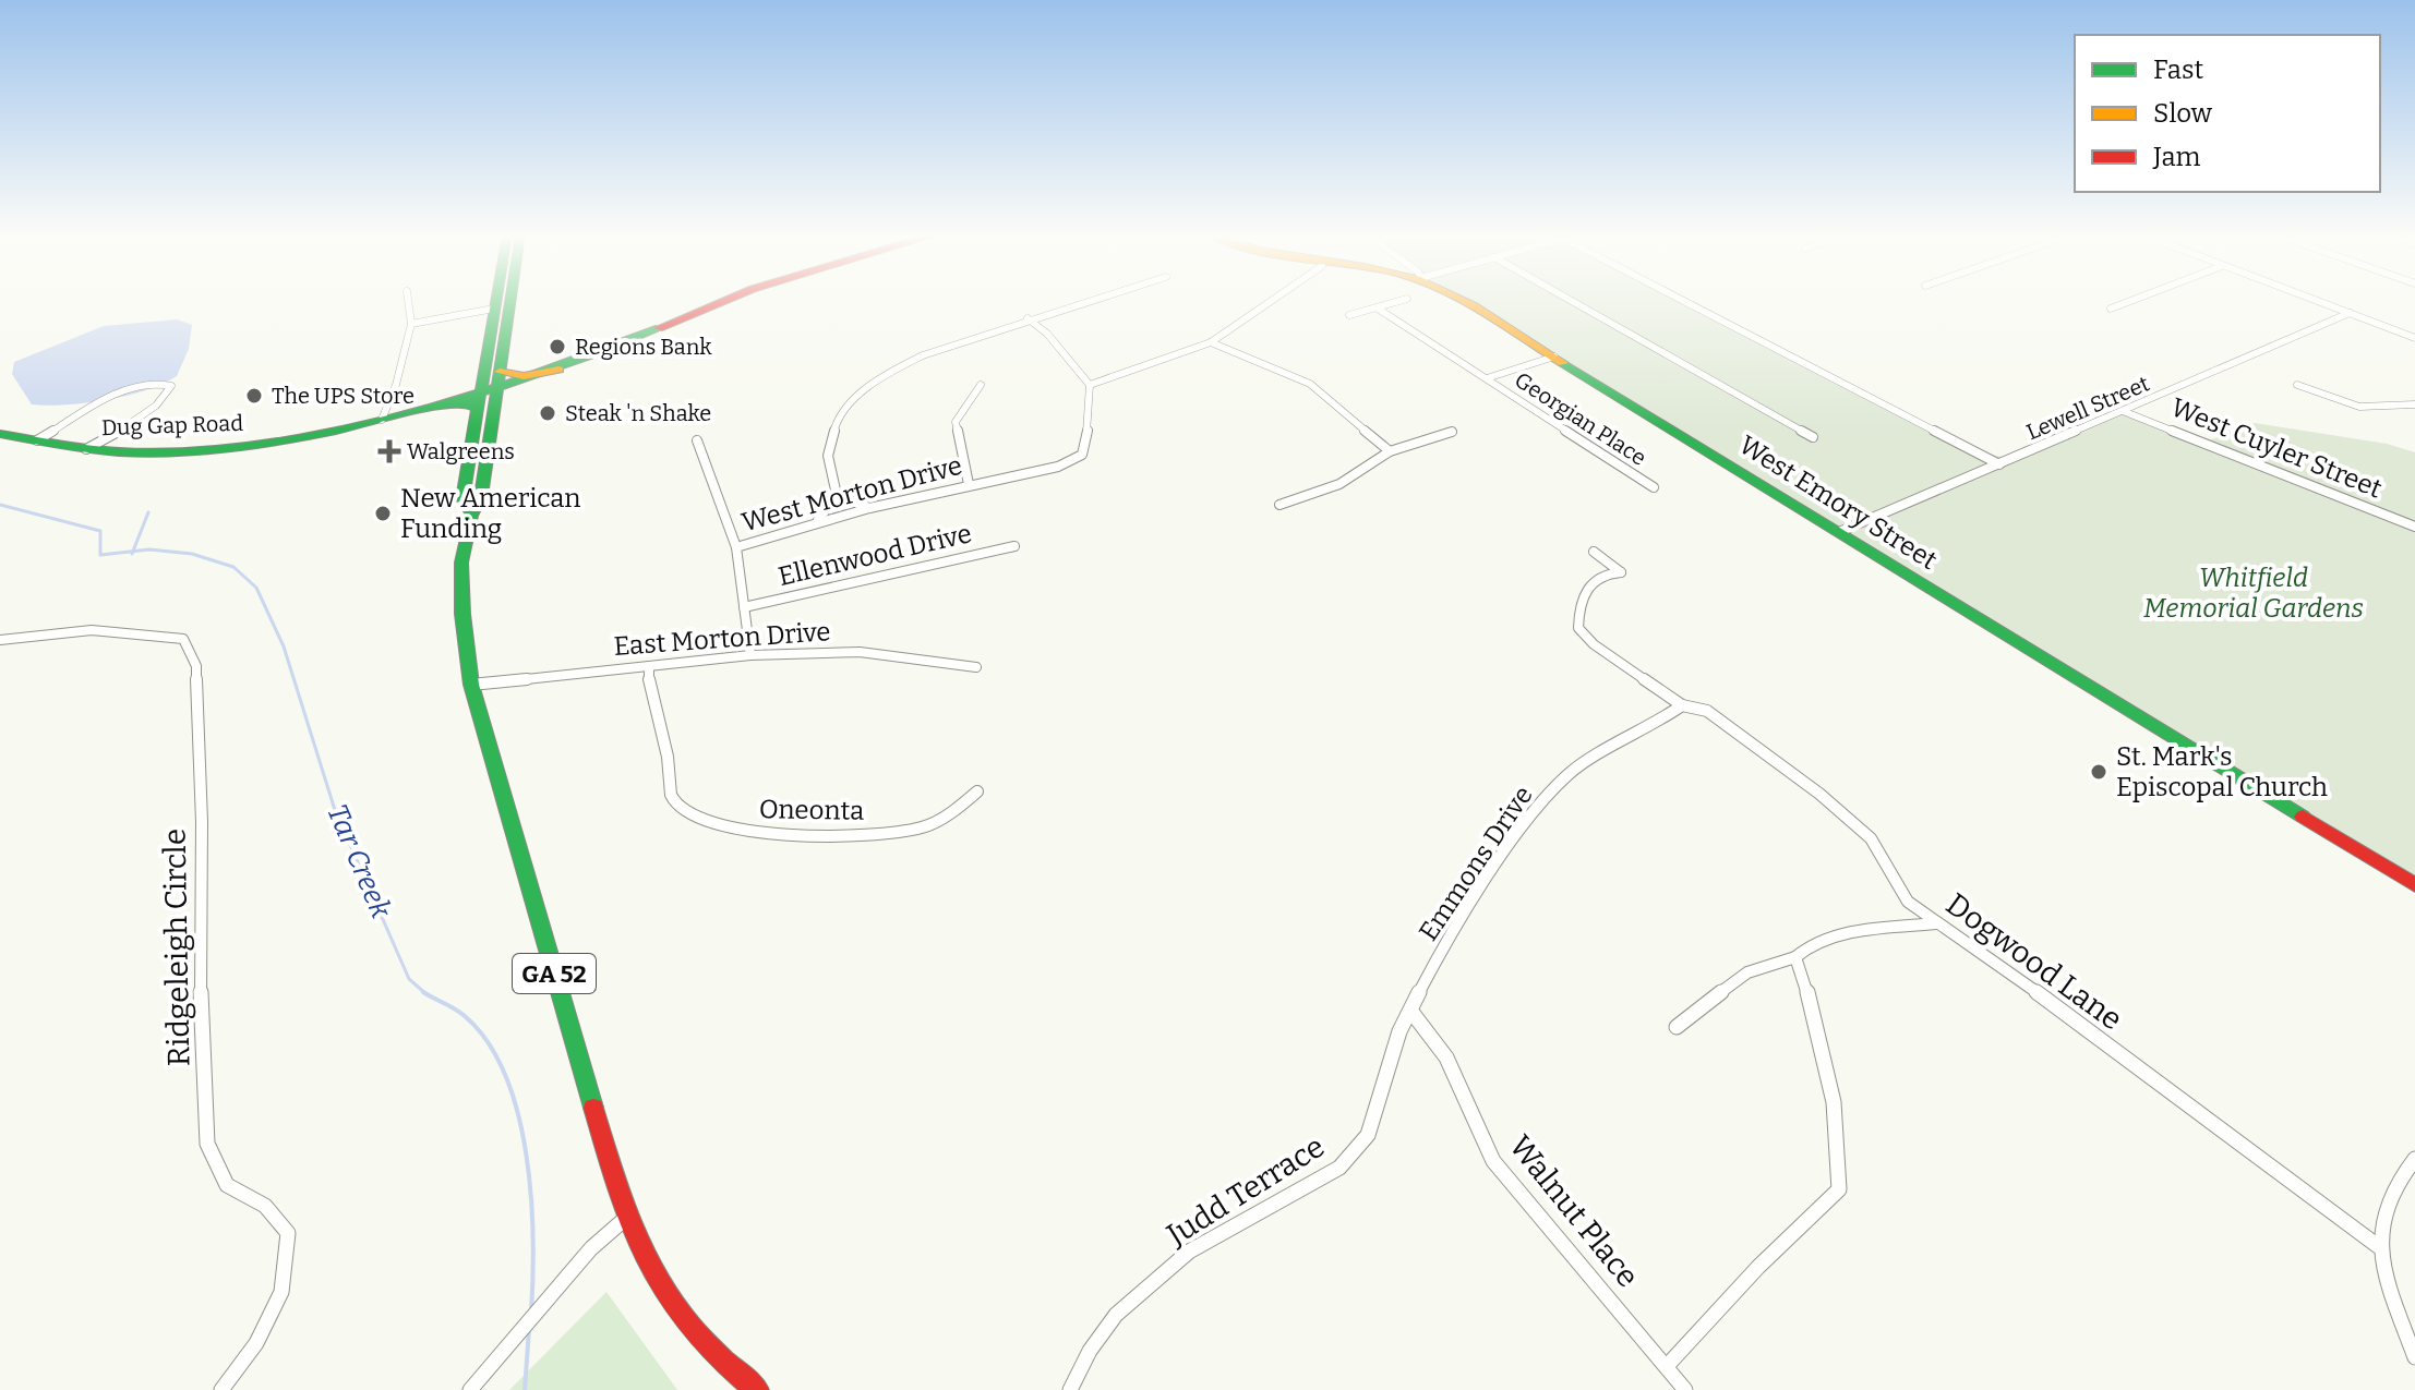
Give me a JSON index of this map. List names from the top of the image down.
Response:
{
  "streets": {
    "street": [
      "Lewell Street",
      "Georgian Place",
      "Dug Gap Road",
      "West Cuyler Street",
      "West Morton Drive",
      "West Emory Street",
      "Ellenwood Drive",
      "East Morton Drive",
      "Oneonta",
      "Emmons Drive",
      "Ridgeleigh Circle",
      "Dogwood Lane",
      "GA 52",
      "Judd Terrace",
      "Walnut Place"
    ]
  },
  "crossings": [
    ["Lewell Street", "West Cuyler Street"],
    ["Lewell Street", "West Emory Street"],
    ["Georgian Place", "West Emory Street"],
    ["Dug Gap Road", "GA 52"],
    ["West Morton Drive", "Ellenwood Drive"],
    ["West Morton Drive", "East Morton Drive"],
    ["East Morton Drive", "Oneonta"],
    ["East Morton Drive", "GA 52"],
    ["Emmons Drive", "Dogwood Lane"],
    ["Emmons Drive", "Judd Terrace"],
    ["Emmons Drive", "Walnut Place"],
    ["Judd Terrace", "Walnut Place"]
  ],
  "water": ["Tar Creek"],
  "parks": ["Whitfield Memorial Gardens"],
  "places": {
    "other": [
      "Regions Bank",
      "The UPS Store",
      "Steak 'n Shake",
      "New American Funding",
      "St. Mark's Episcopal Church"
    ],
    "health": ["Walgreens"]
  },
  "legend": ["Fast", "Slow", "Jam"]
}
